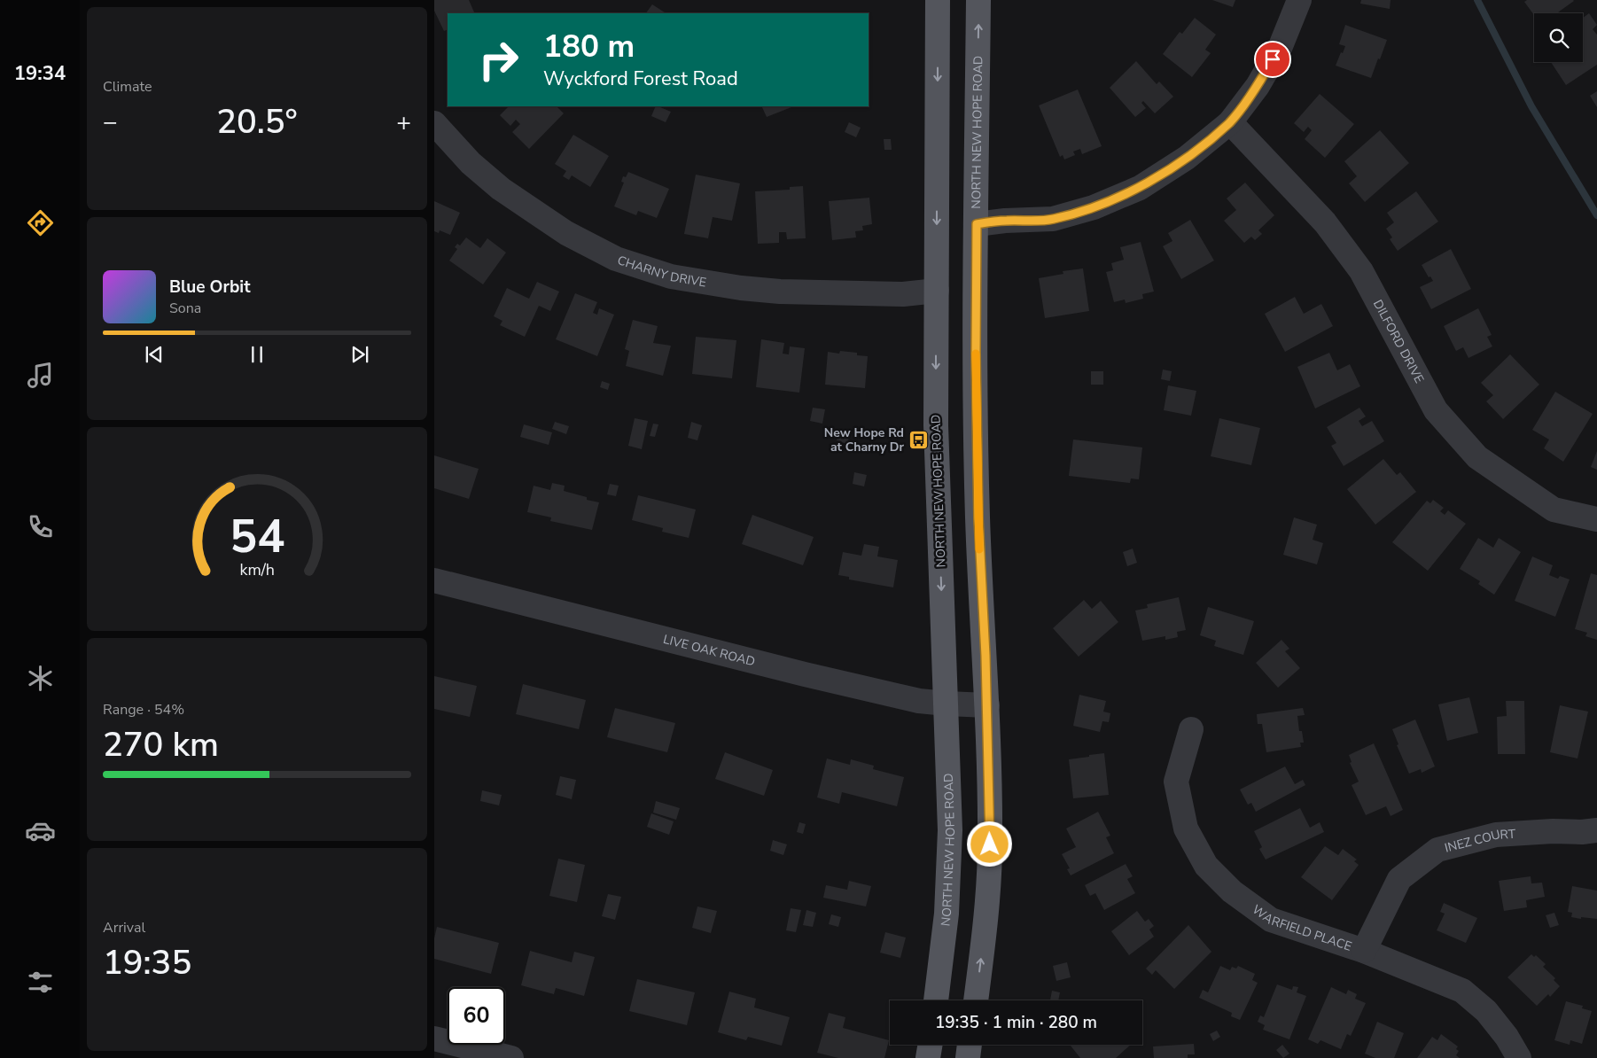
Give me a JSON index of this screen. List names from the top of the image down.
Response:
{
  "streets": {
    "main road": ["NORTH NEW HOPE ROAD"],
    "street": [
      "CHARNY DRIVE",
      "DILFORD DRIVE",
      "LIVE OAK ROAD",
      "INEZ COURT",
      "WARFIELD PLACE"
    ]
  },
  "crossings": [
    ["NORTH NEW HOPE ROAD", "CHARNY DRIVE"],
    ["NORTH NEW HOPE ROAD", "LIVE OAK ROAD"],
    ["INEZ COURT", "WARFIELD PLACE"]
  ],
  "places": {
    "bus stop": ["New Hope Rd at Charny Dr"]
  },
  "page": {
    "tabs": "19:34",
    "tile": [
      "Climate",
      ["Range · 54%", "270 km"],
      ["Arrival", "19:35"]
    ],
    "turn": ["180 m", "Wyckford Forest Road"],
    "heat": ["−", "20.5°", "+"],
    "song": ["Blue Orbit", "Sona"],
    "limit": "60",
    "trip": "19:35 · 1 min · 280 m",
    "gauge": ["54", "km/h"]
  }
}
